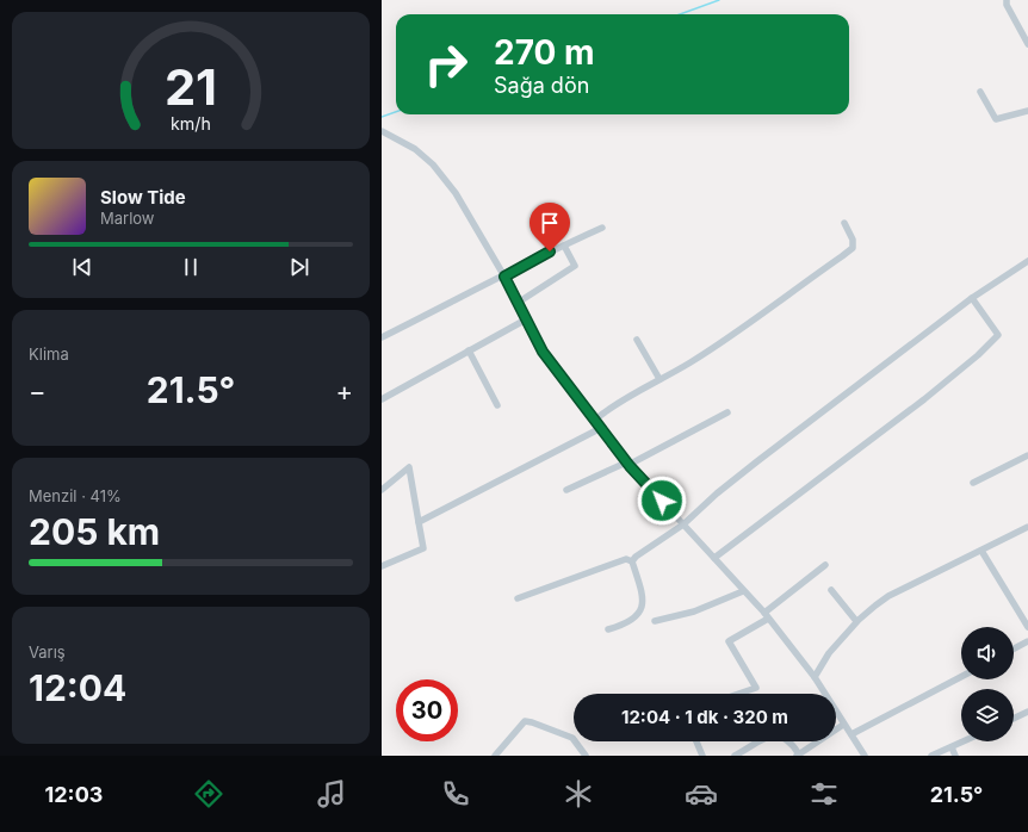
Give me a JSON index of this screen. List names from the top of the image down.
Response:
{
  "page": {
    "turn": ["270 m", "Sağa dön"],
    "song": ["Slow Tide", "Marlow"],
    "tile": [
      "Klima",
      ["Menzil · 41%", "205 km"],
      ["Varış", "12:04"]
    ],
    "heat": ["−", "21.5°", "+"],
    "limit": "30",
    "trip": "12:04 · 1 dk · 320 m",
    "tabs": ["12:03", "21.5°"],
    "gauge": ["21", "km/h"]
  }
}
